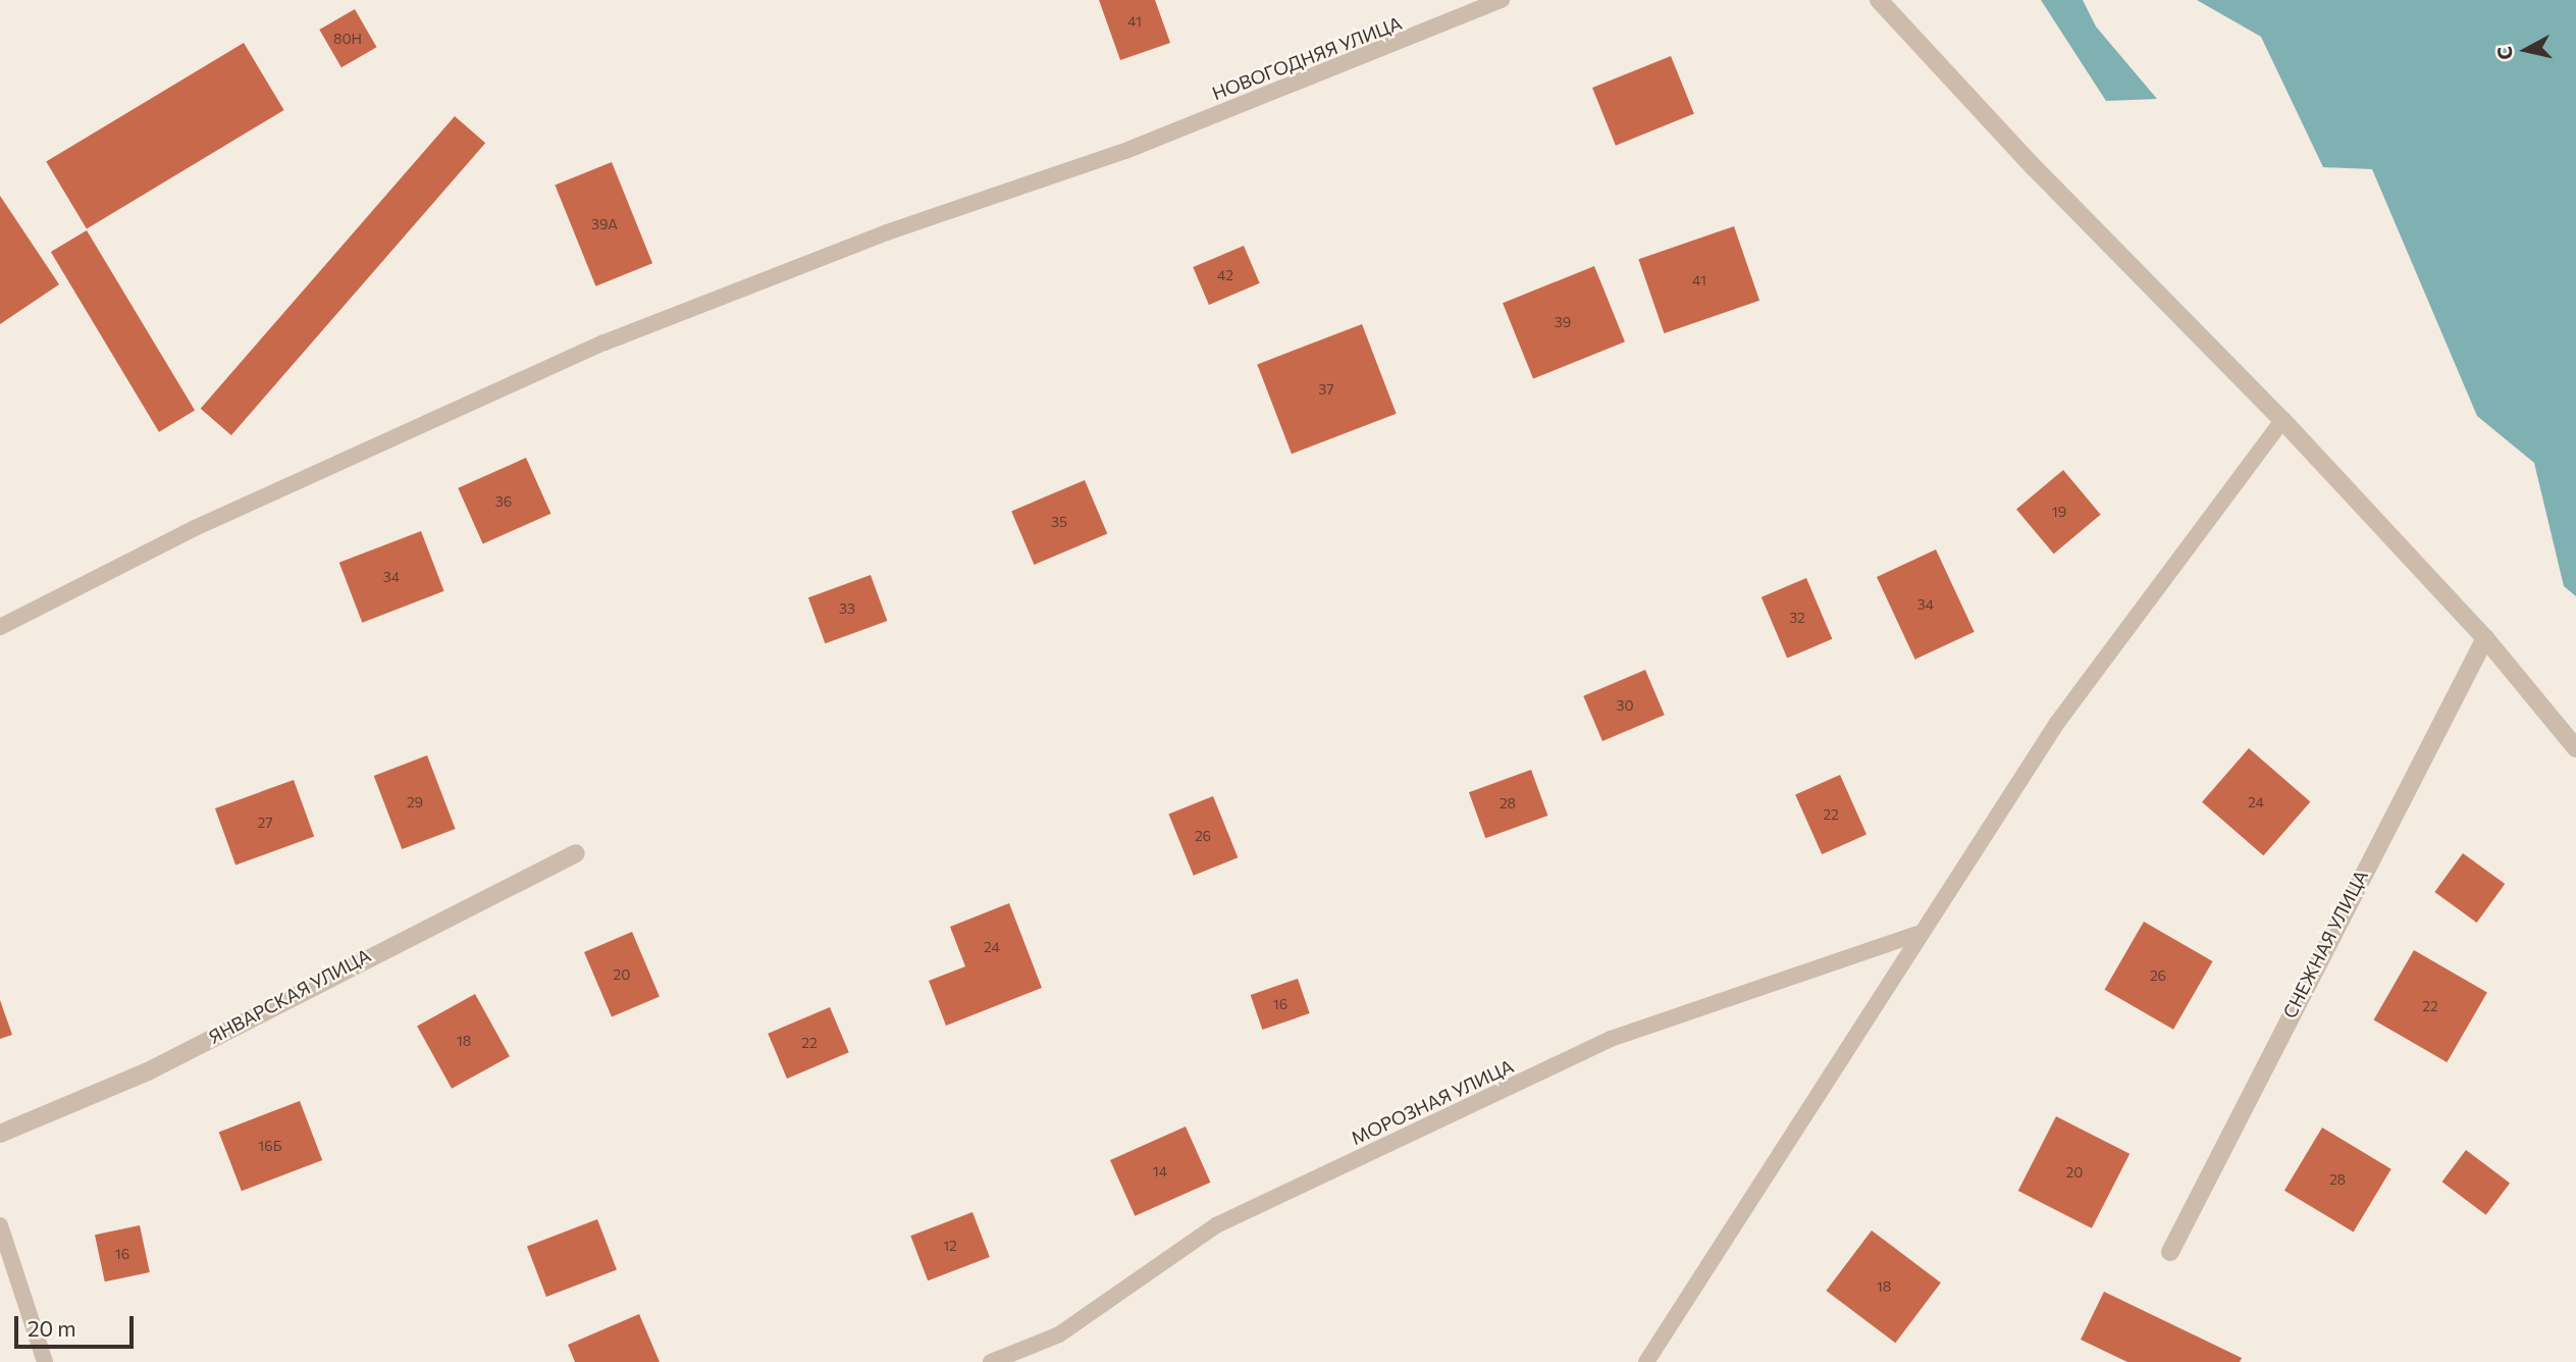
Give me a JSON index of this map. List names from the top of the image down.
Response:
{
  "streets": {
    "street": ["СНЕЖНАЯ УЛИЦА", "ЯНВАРСКАЯ УЛИЦА"],
    "lane": ["НОВОГОДНЯЯ УЛИЦА", "МОРОЗНАЯ УЛИЦА"]
  },
  "house_numbers": [
    "41",
    "80Н",
    "39А",
    "42",
    "41",
    "39",
    "37",
    "36",
    "19",
    "35",
    "34",
    "34",
    "33",
    "32",
    "30",
    "29",
    "24",
    "28",
    "22",
    "27",
    "26",
    "24",
    "20",
    "26",
    "16",
    "22",
    "18",
    "22",
    "16Б",
    "14",
    "20",
    "28",
    "12",
    "16",
    "18"
  ],
  "scale_bar": "20 m",
  "north": "left"
}
